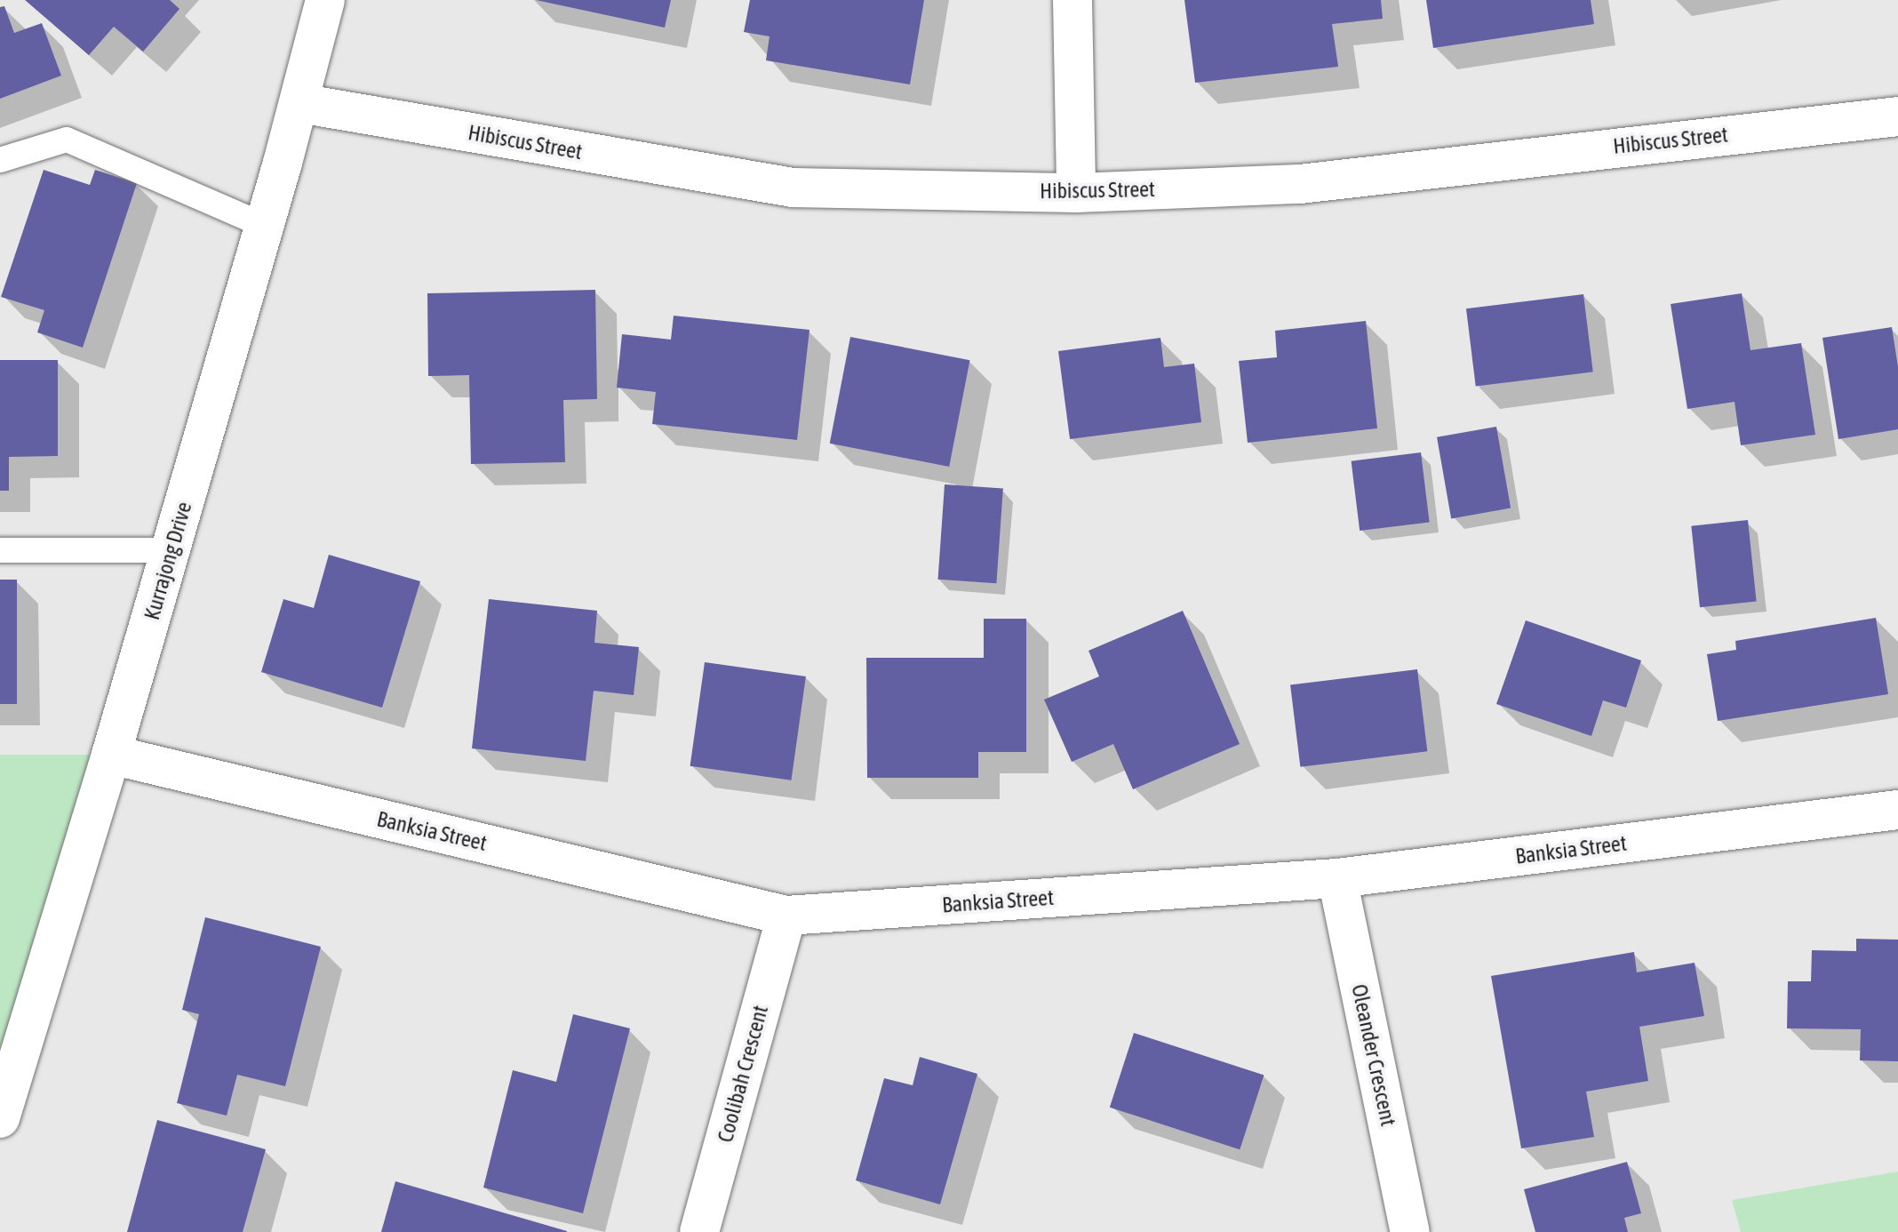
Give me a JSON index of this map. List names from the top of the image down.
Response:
{
  "streets": {
    "street": [
      "Hibiscus Street",
      "Kurrajong Drive",
      "Banksia Street",
      "Oleander Crescent",
      "Coolibah Crescent"
    ]
  },
  "crossings": [
    ["Hibiscus Street", "Kurrajong Drive"],
    ["Kurrajong Drive", "Banksia Street"],
    ["Banksia Street", "Oleander Crescent"],
    ["Banksia Street", "Coolibah Crescent"]
  ]
}
